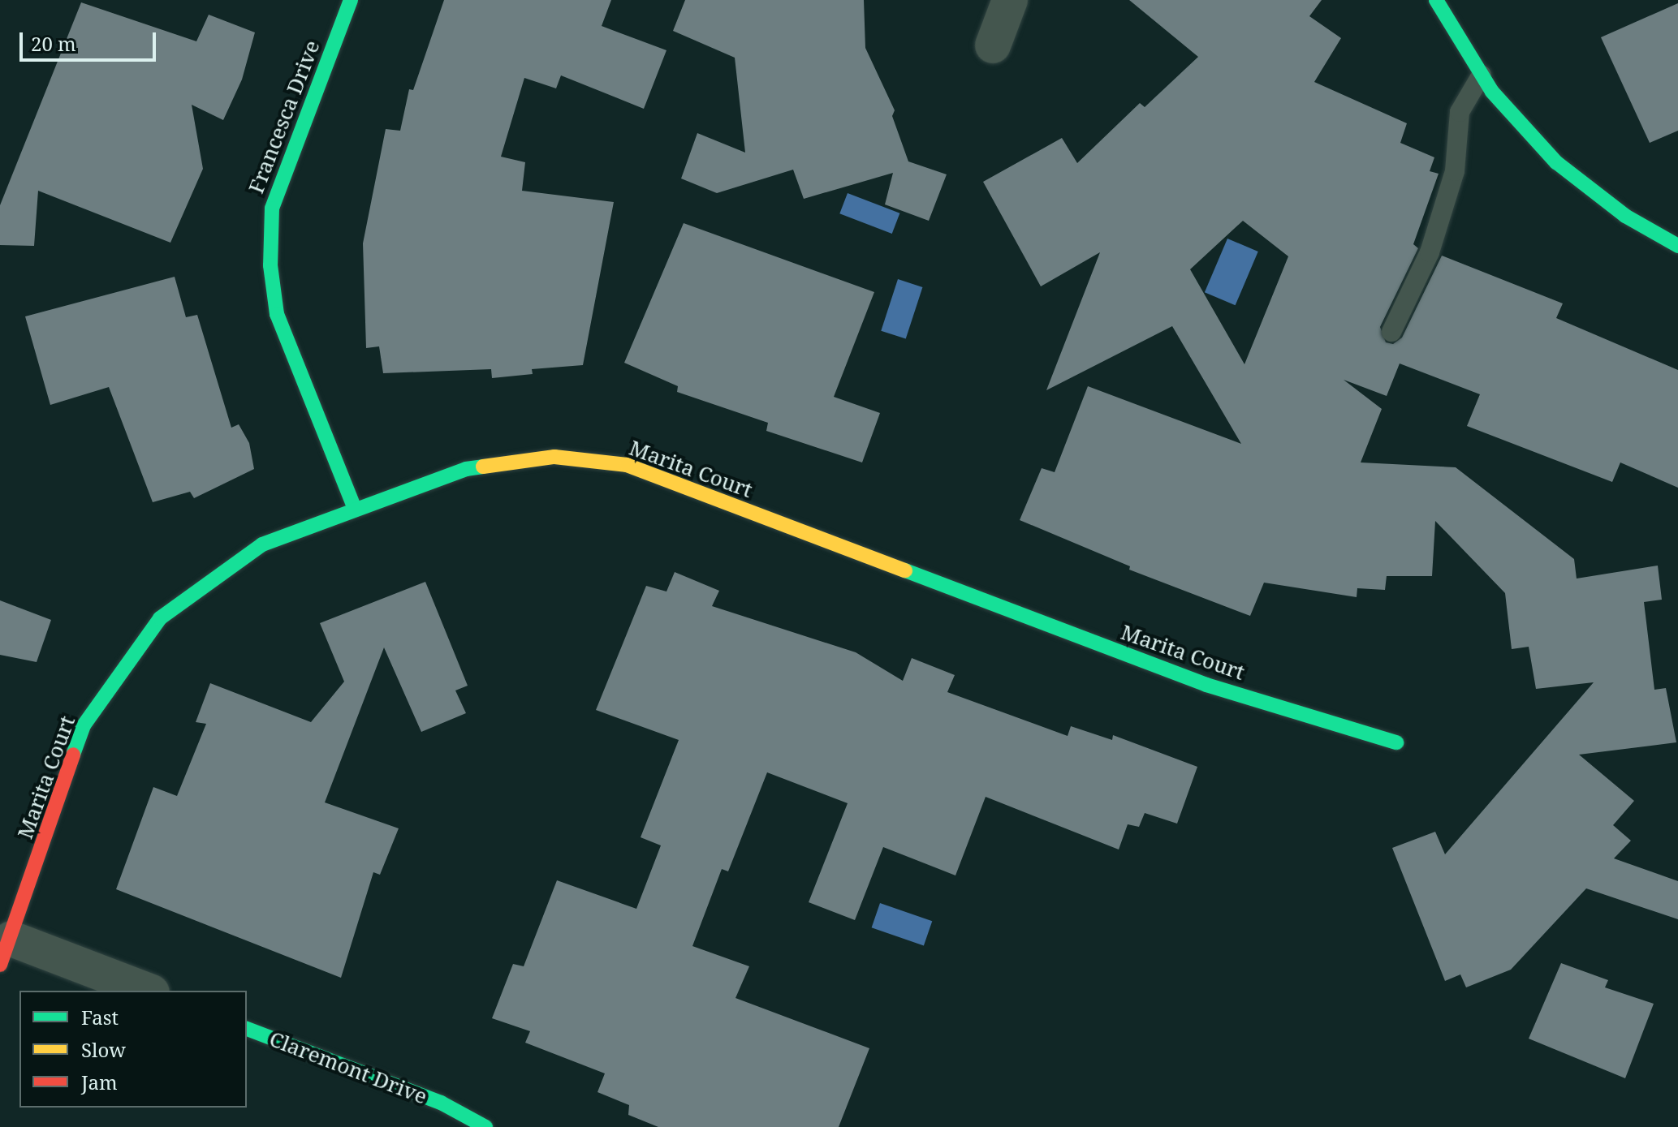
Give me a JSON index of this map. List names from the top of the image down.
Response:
{
  "streets": {
    "street": ["Francesca Drive", "Marita Court", "Claremont Drive"]
  },
  "crossings": [
    ["Francesca Drive", "Marita Court"]
  ],
  "legend": ["Fast", "Slow", "Jam"],
  "scale_bar": "20 m"
}
